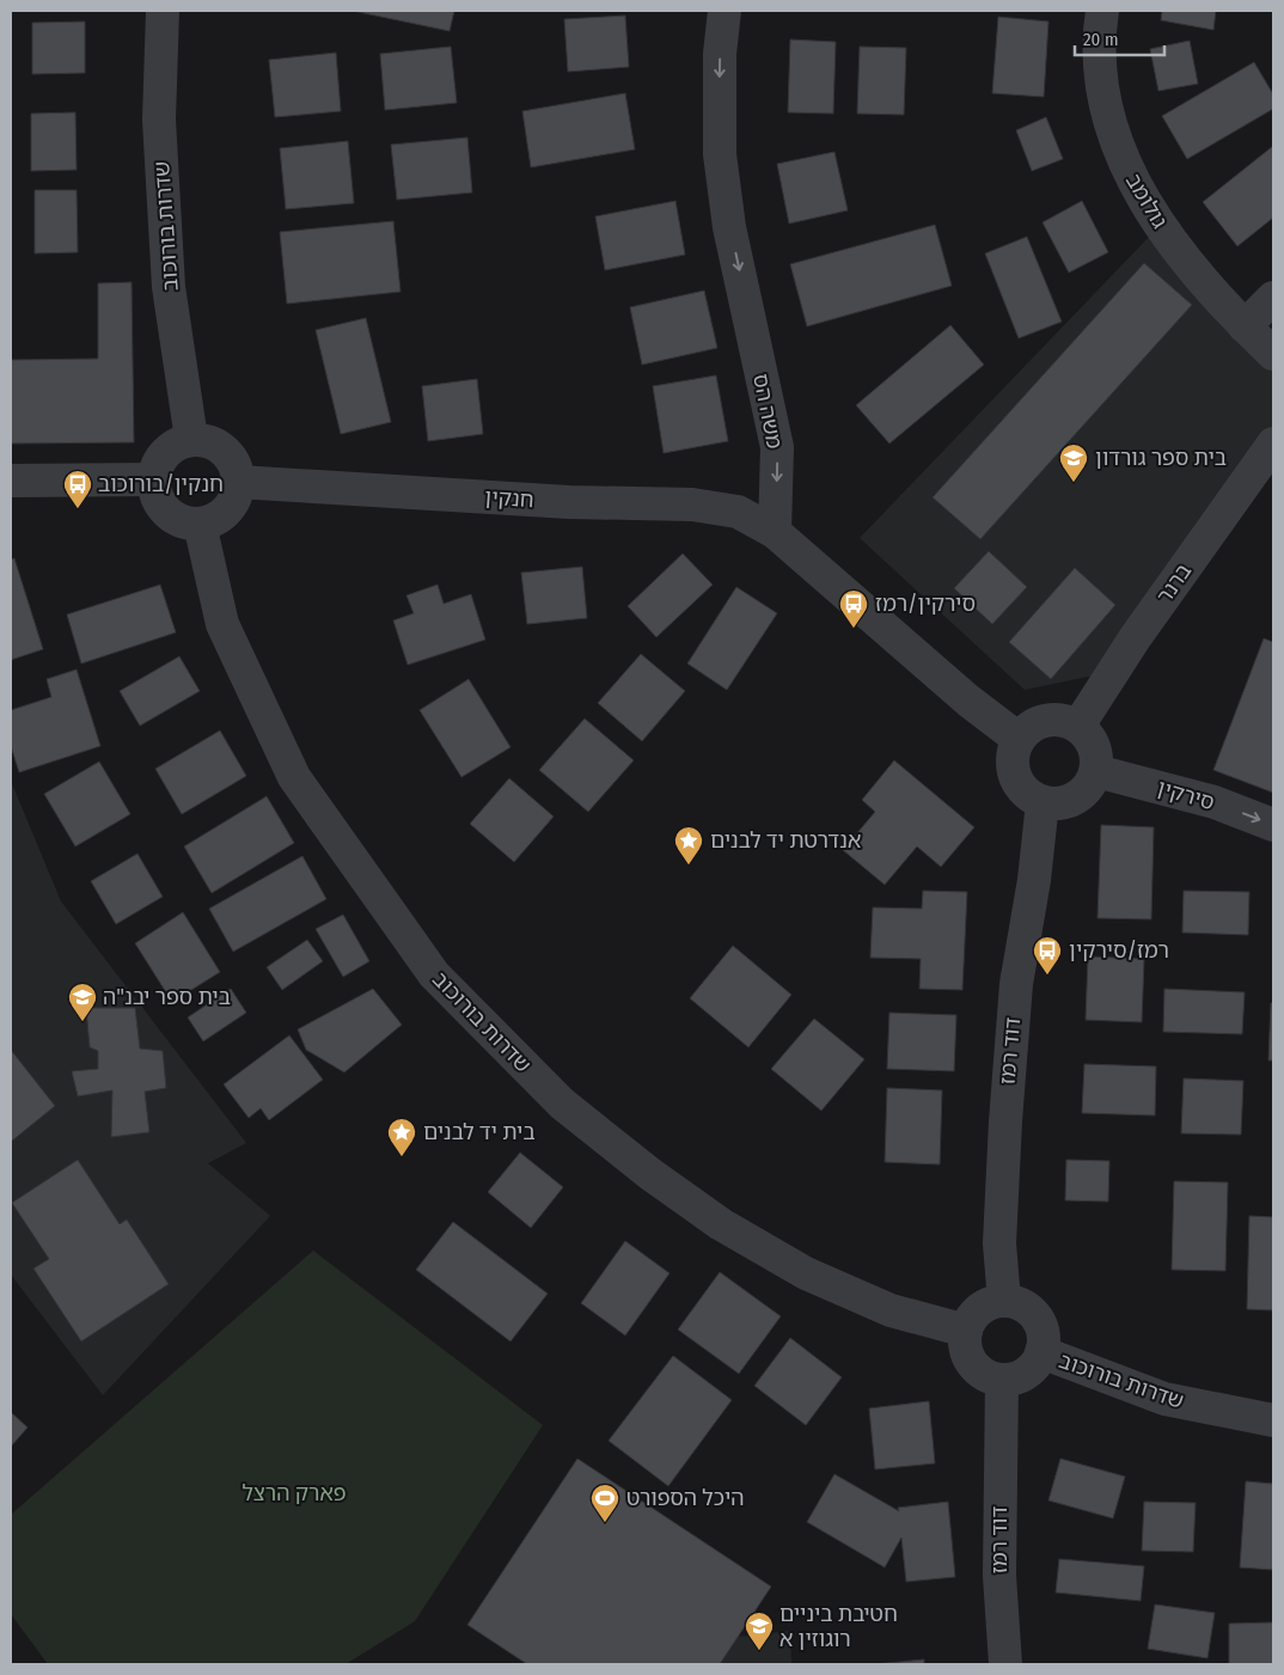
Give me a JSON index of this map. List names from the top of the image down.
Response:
{
  "streets": {
    "street": [
      "גולומב",
      "שדרות בורוכוב",
      "משה הס",
      "חנקין",
      "ברנר",
      "סירקין",
      "דוד רמז"
    ]
  },
  "crossings": [
    ["שדרות בורוכוב", "חנקין"],
    ["שדרות בורוכוב", "דוד רמז"],
    ["משה הס", "חנקין"],
    ["ברנר", "סירקין"],
    ["ברנר", "דוד רמז"],
    ["סירקין", "דוד רמז"]
  ],
  "one_way": ["משה הס", "סירקין"],
  "parks": ["פארק הרצל"],
  "places": {
    "school or university": ["בית ספר גורדון", "בית ספר יבנ\"ה", "חטיבת ביניים רוגוזין א"],
    "bus stop": ["חנקין/בורוכוב", "סירקין/רמז", "רמז/סירקין"],
    "place": ["אנדרטת יד לבנים", "בית יד לבנים"],
    "sports": ["היכל הספורט"]
  },
  "scale_bar": "20 m"
}
